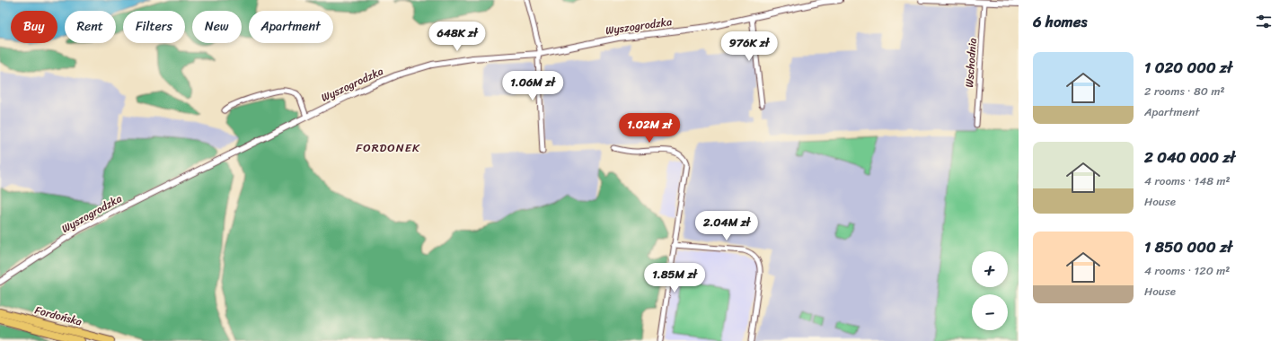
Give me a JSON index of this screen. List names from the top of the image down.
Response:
{
  "streets": {
    "main road": ["Fordońska"],
    "street": ["Wyszogrodzka", "Wschodnia"]
  },
  "districts": ["FORDONEK"],
  "page": {
    "heading": "6 homes",
    "chip": [
      "Buy",
      "Rent",
      "Filters",
      "New",
      "Apartment"
    ],
    "price": [
      "648K zł",
      "976K zł",
      "1.06M zł",
      "1.02M zł",
      "2.04M zł",
      "1.85M zł"
    ],
    "list": [
      {
        "name": "1 020 000 zł",
        "note": "2 rooms · 80 m² · Apartment"
      },
      {
        "name": "2 040 000 zł",
        "note": "4 rooms · 148 m² · House"
      },
      {
        "name": "1 850 000 zł",
        "note": "4 rooms · 120 m² · House"
      }
    ],
    "map_buttons": ["+", "−"]
  }
}
